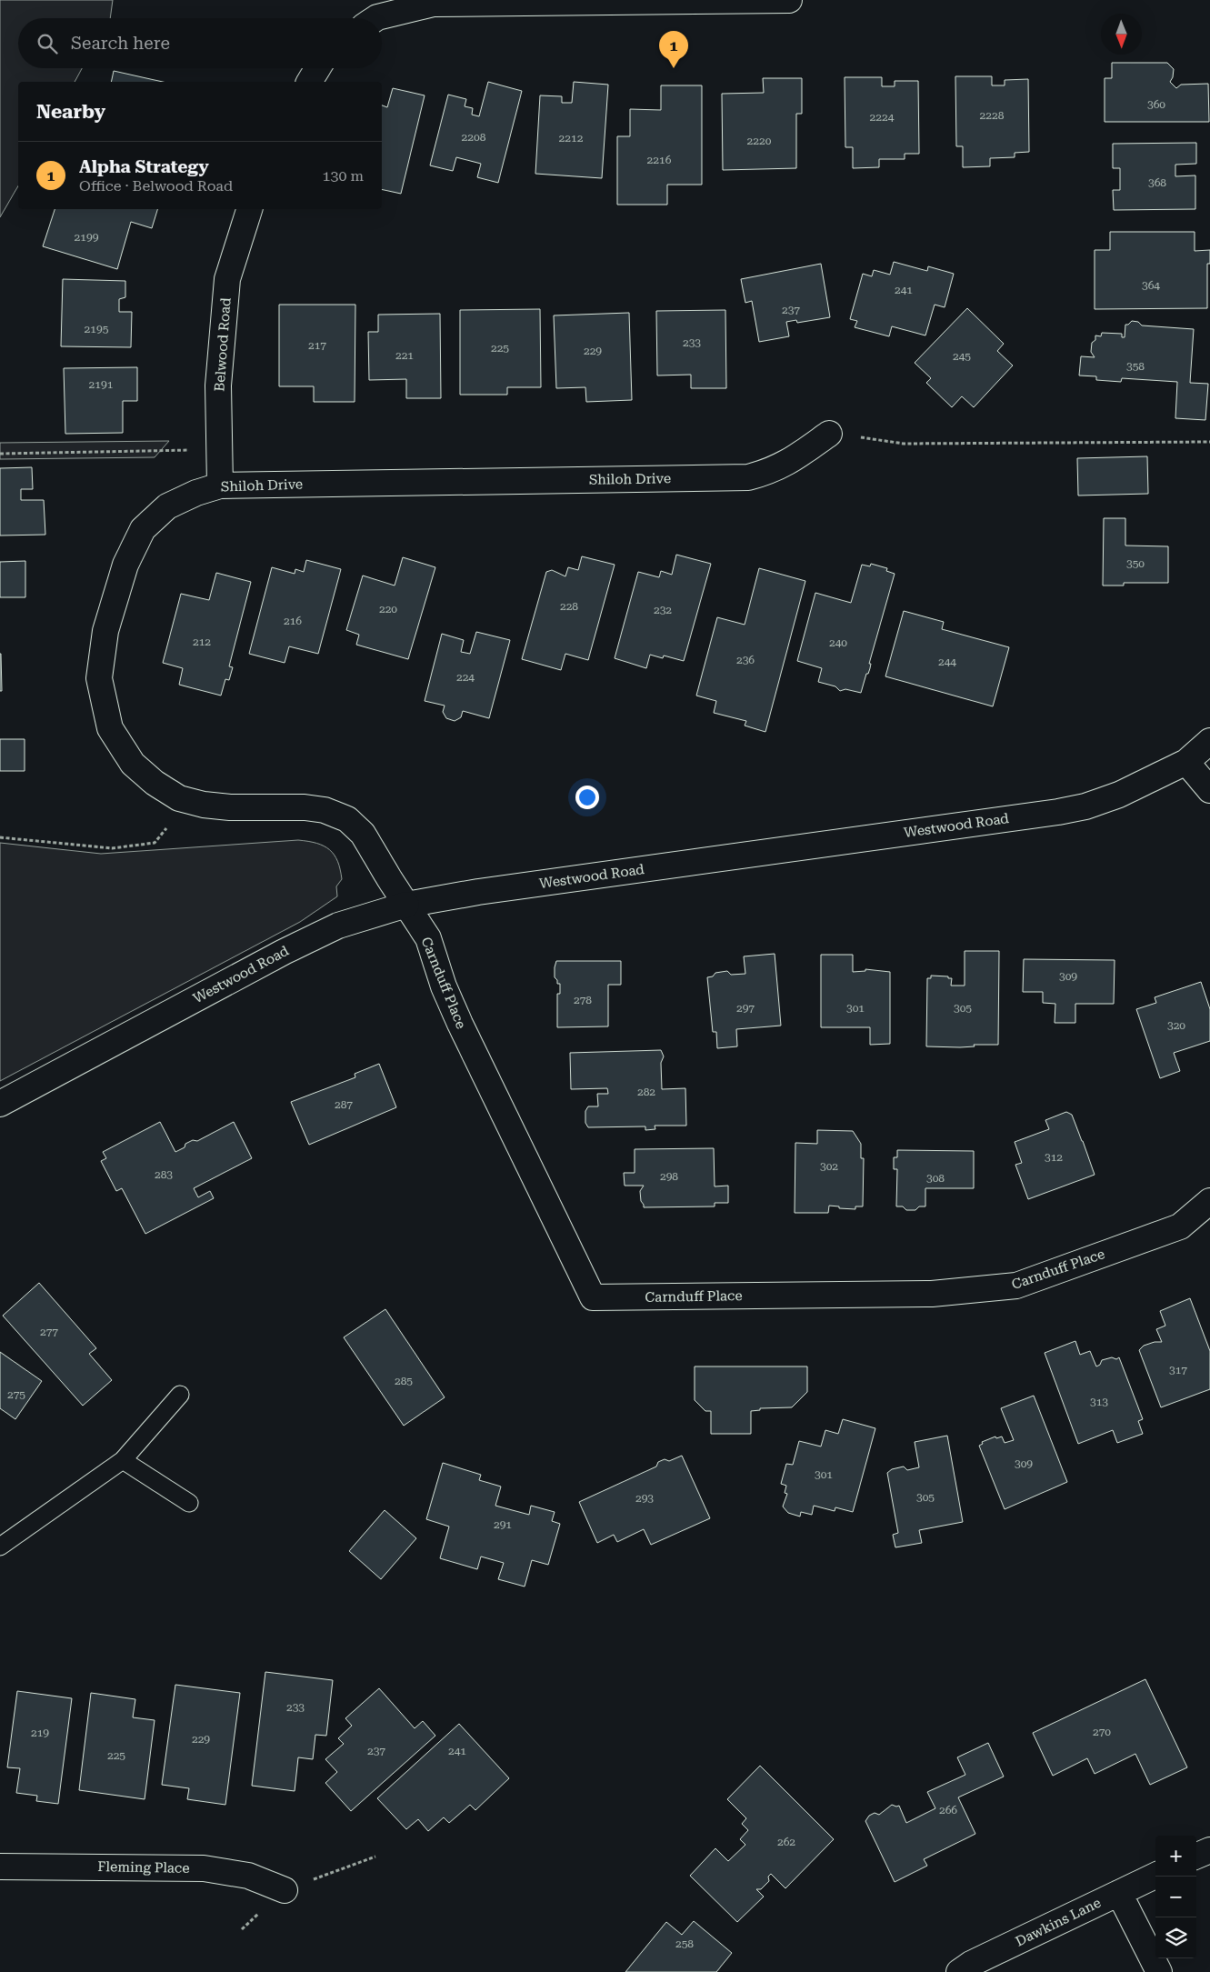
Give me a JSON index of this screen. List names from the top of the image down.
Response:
{
  "streets": {
    "street": [
      "Belwood Road",
      "Shiloh Drive",
      "Westwood Road",
      "Carnduff Place",
      "Fleming Place",
      "Dawkins Lane"
    ]
  },
  "crossings": [
    ["Belwood Road", "Shiloh Drive"],
    ["Shiloh Drive", "Westwood Road"],
    ["Shiloh Drive", "Carnduff Place"],
    ["Westwood Road", "Carnduff Place"]
  ],
  "house_numbers": [
    "360",
    "2228",
    "2224",
    "2208",
    "2212",
    "2220",
    "2216",
    "368",
    "2199",
    "364",
    "241",
    "237",
    "2195",
    "233",
    "217",
    "225",
    "229",
    "221",
    "245",
    "358",
    "2191",
    "350",
    "228",
    "220",
    "232",
    "216",
    "212",
    "240",
    "236",
    "244",
    "224",
    "309",
    "278",
    "297",
    "301",
    "305",
    "320",
    "282",
    "287",
    "312",
    "302",
    "283",
    "298",
    "308",
    "277",
    "317",
    "285",
    "275",
    "313",
    "309",
    "301",
    "305",
    "293",
    "291",
    "233",
    "270",
    "219",
    "229",
    "237",
    "241",
    "225",
    "266",
    "262",
    "258"
  ],
  "north": "bottom",
  "page": {
    "search": "Search here",
    "pins": "1",
    "heading": "Nearby",
    "list": [
      {
        "mark": "1",
        "name": "Alpha Strategy",
        "note": "Office · Belwood Road",
        "value": "130 m"
      }
    ],
    "map_buttons": ["+", "−"]
  }
}
